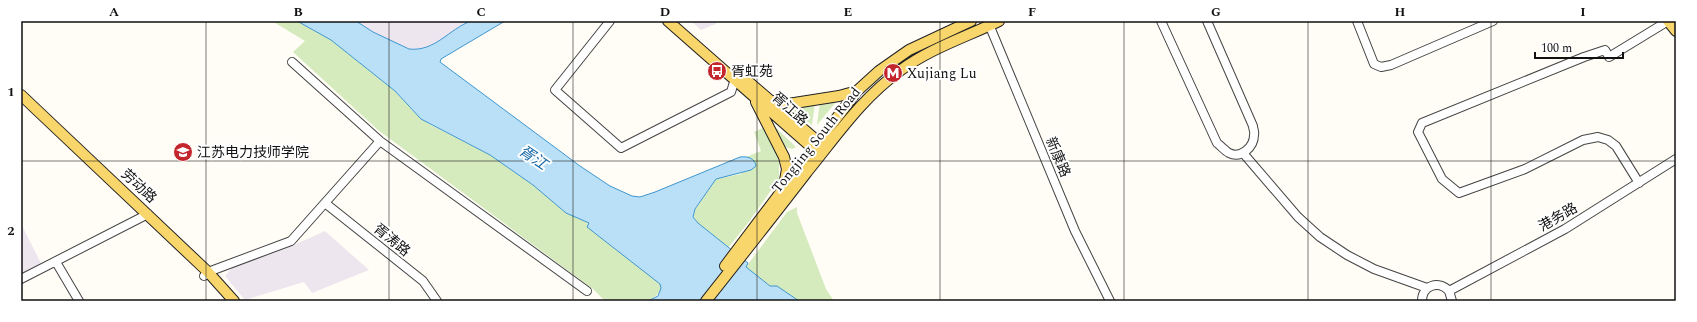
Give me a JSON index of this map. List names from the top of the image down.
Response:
{
  "streets": {
    "main road": ["胥江路", "Tongjing South Road", "劳动路"],
    "street": ["新康路", "港务路", "胥涛路"]
  },
  "crossings": [
    ["胥江路", "Tongjing South Road"],
    ["Tongjing South Road", "新康路"]
  ],
  "water": ["胥江"],
  "places": {
    "bus stop": ["胥虹苑"],
    "metro station": ["Xujiang Lu"],
    "school or university": ["江苏电力技师学院"]
  },
  "scale_bar": "100 m",
  "grid": {
    "columns": [
      "A",
      "B",
      "C",
      "D",
      "E",
      "F",
      "G",
      "H",
      "I"
    ],
    "rows": ["1", "2"]
  }
}
